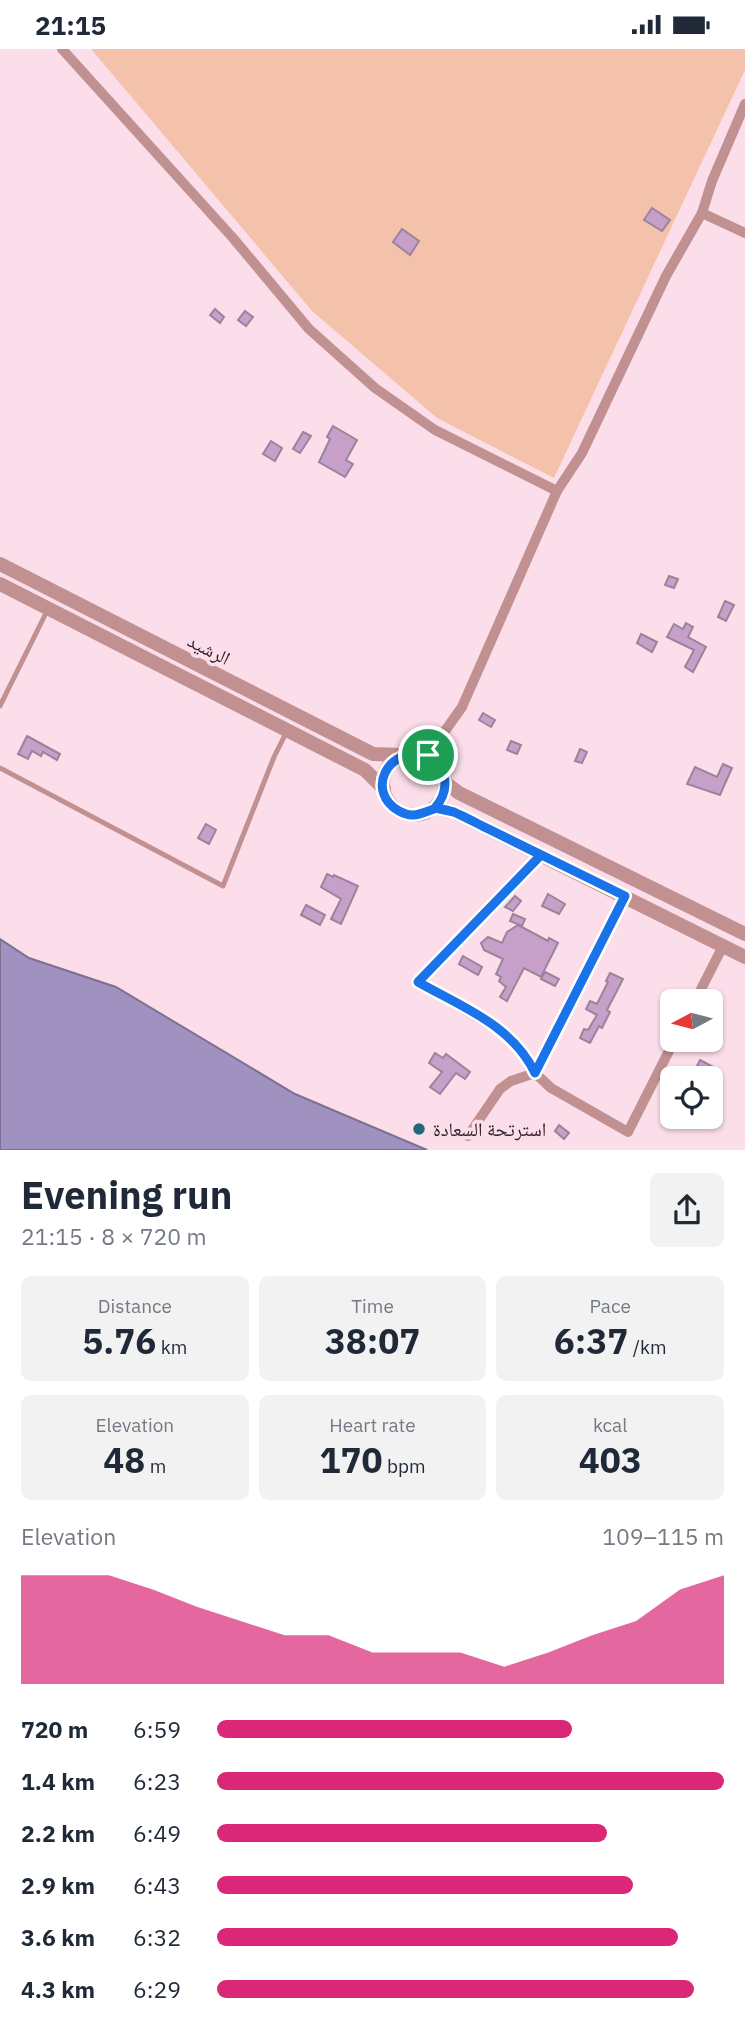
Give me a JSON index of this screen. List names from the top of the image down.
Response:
{
  "streets": {
    "street": ["الرشيد"]
  },
  "places": ["استرتحة السعادة"],
  "north": "left",
  "page": {
    "status": "21:15",
    "heading": ["Evening run", "21:15 · 8 × 720 m"],
    "stats": [
      ["Distance", "5.76 km"],
      ["Time", "38:07"],
      ["Pace", "6:37 /km"],
      ["Elevation", "48 m"],
      ["Heart rate", "170 bpm"],
      ["kcal", "403"]
    ],
    "chart": ["Elevation", "109–115 m"],
    "list": [
      {
        "name": "720 m",
        "note": "6:59"
      },
      {
        "name": "1.4 km",
        "note": "6:23"
      },
      {
        "name": "2.2 km",
        "note": "6:49"
      },
      {
        "name": "2.9 km",
        "note": "6:43"
      },
      {
        "name": "3.6 km",
        "note": "6:32"
      },
      {
        "name": "4.3 km",
        "note": "6:29"
      }
    ]
  }
}
